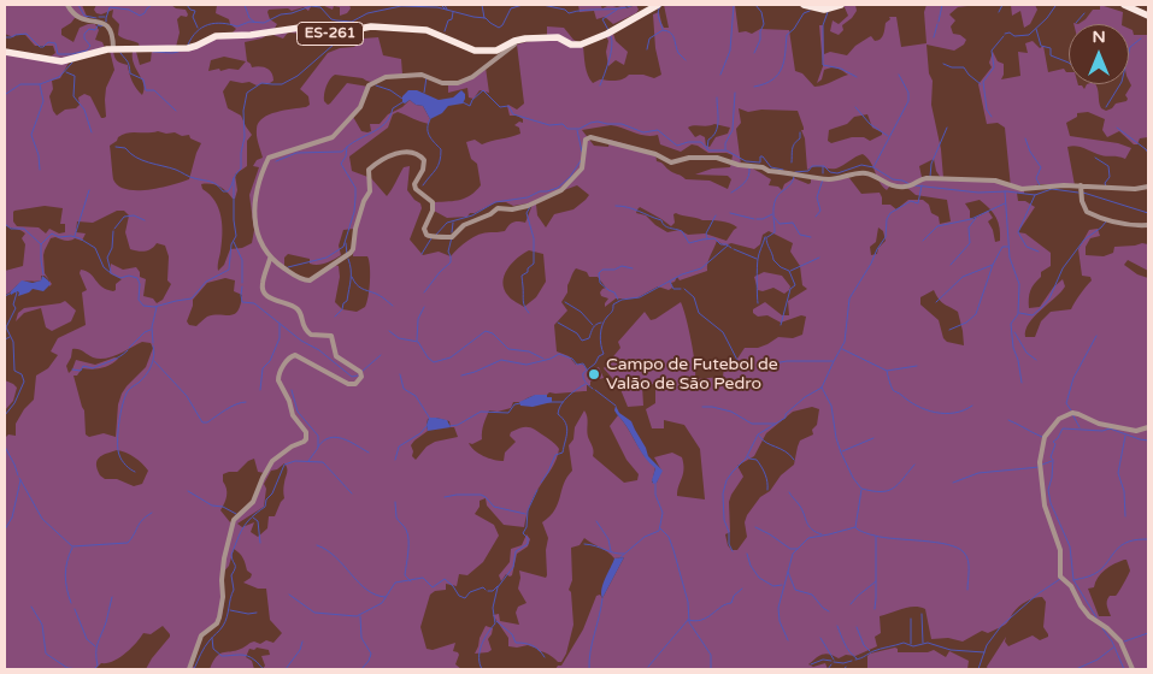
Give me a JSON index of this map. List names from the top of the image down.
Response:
{
  "streets": {
    "main road": ["ES-261"]
  },
  "places": ["Campo de Futebol de Valão de São Pedro"],
  "north": "top"
}
